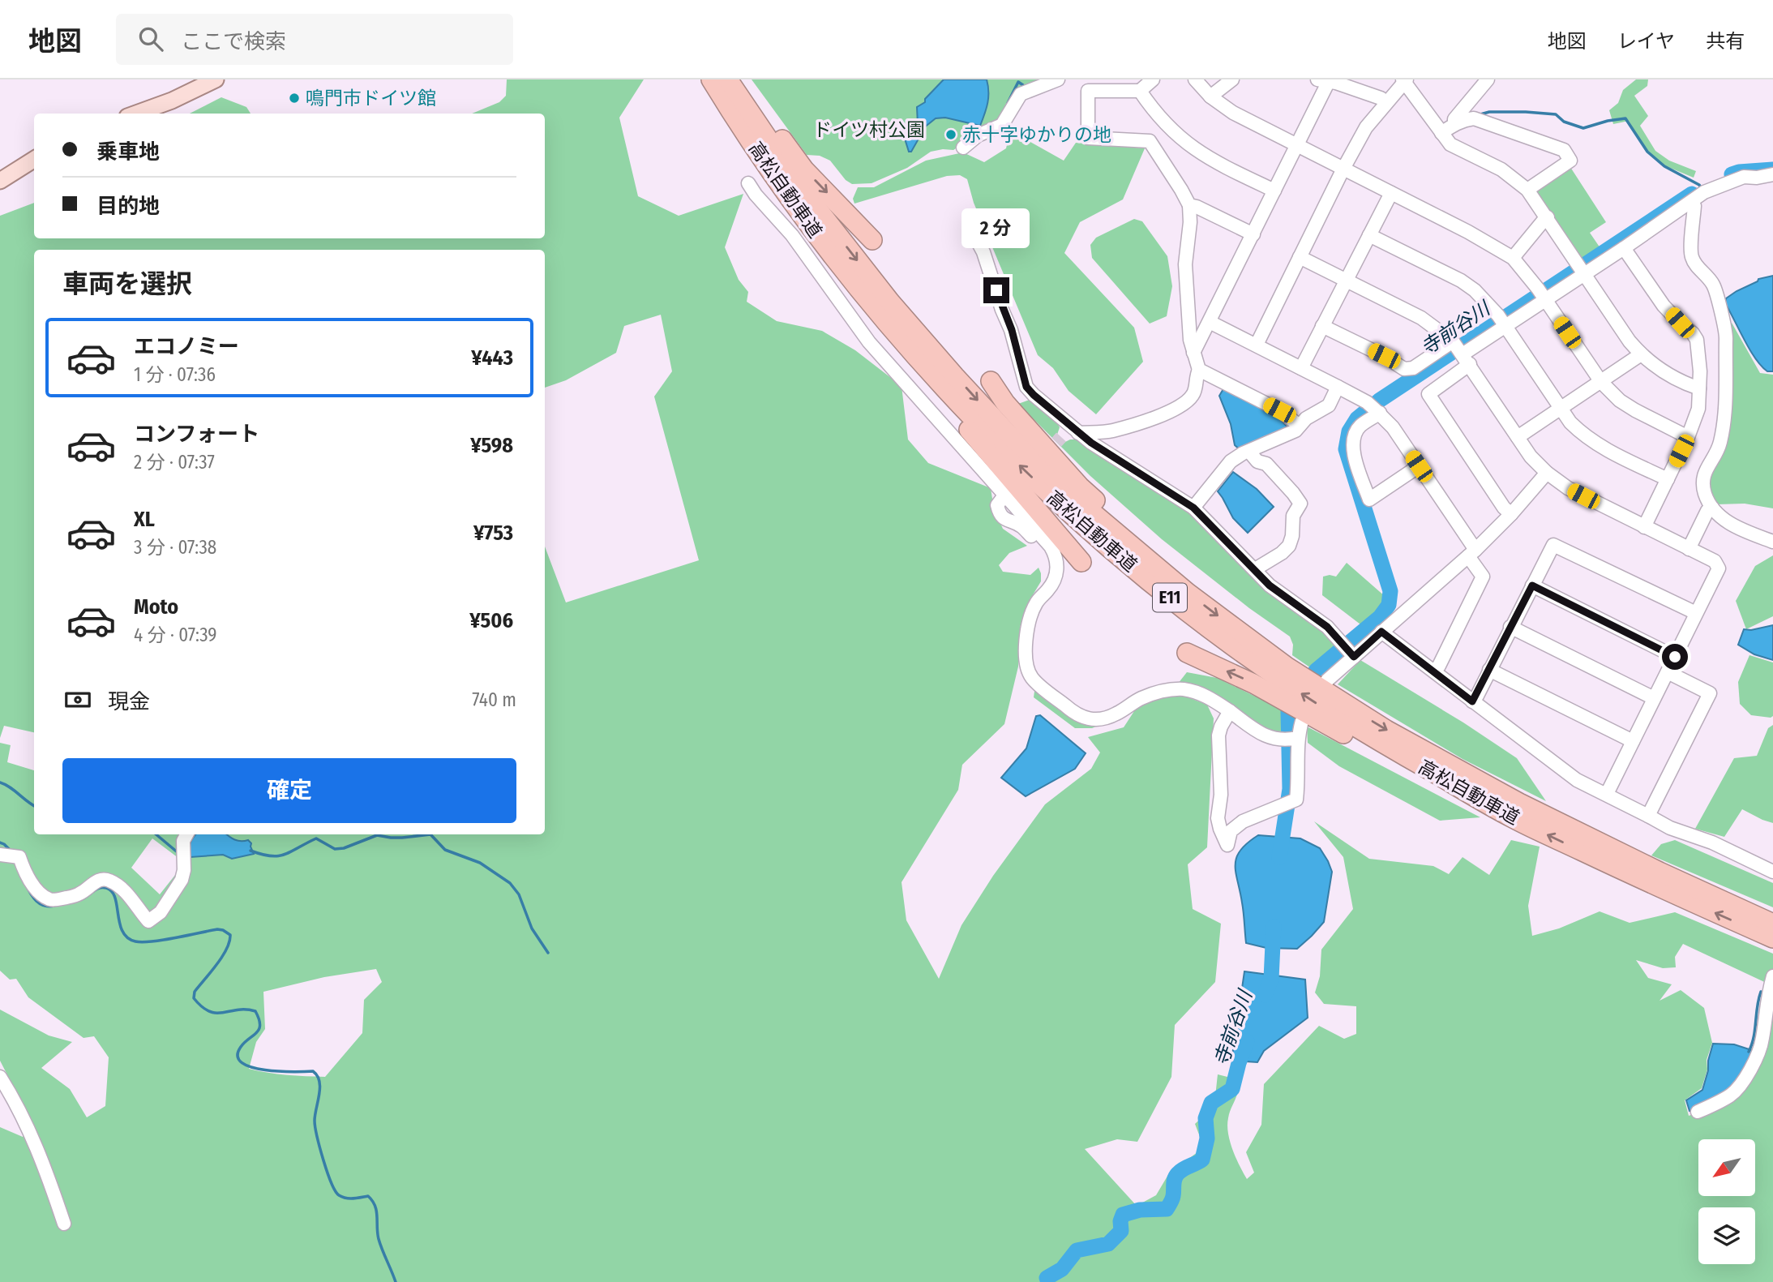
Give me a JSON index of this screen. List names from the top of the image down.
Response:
{
  "streets": {
    "highway": ["高松自動車道", "E11"]
  },
  "water": ["寺前谷川"],
  "parks": ["ドイツ村公園"],
  "places": ["鳴門市ドイツ館", "赤十字ゆかりの地"],
  "north": "bottom left",
  "page": {
    "header": "地図",
    "search": "ここで検索",
    "nav": ["地図", "レイヤ", "共有"],
    "banner": ["乗車地", "目的地"],
    "bubble": "2 分",
    "heading": "車両を選択",
    "list": [
      {
        "name": "エコノミー",
        "note": "1 分 · 07:36",
        "value": "¥443"
      },
      {
        "name": "コンフォート",
        "note": "2 分 · 07:37",
        "value": "¥598"
      },
      {
        "name": "XL",
        "note": "3 分 · 07:38",
        "value": "¥753"
      },
      {
        "name": "Moto",
        "note": "4 分 · 07:39",
        "value": "¥506"
      }
    ],
    "pay": ["現金", "740 m"],
    "buttons": "確定"
  }
}
